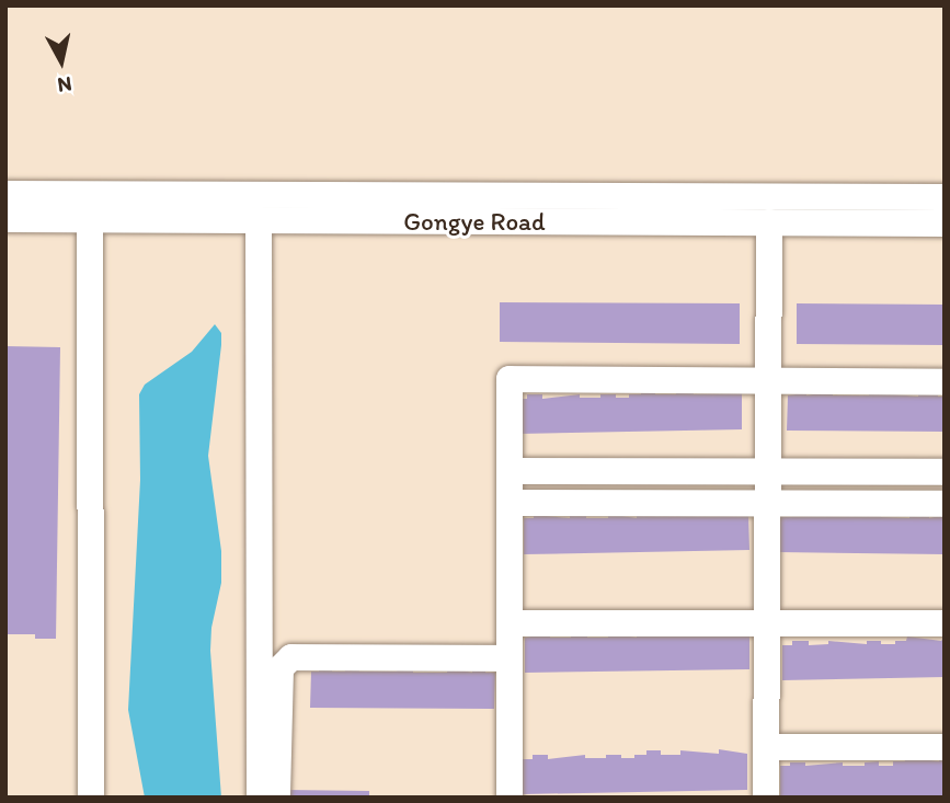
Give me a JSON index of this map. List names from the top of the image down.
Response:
{
  "streets": {
    "street": ["Gongye Road"]
  },
  "north": "bottom"
}
